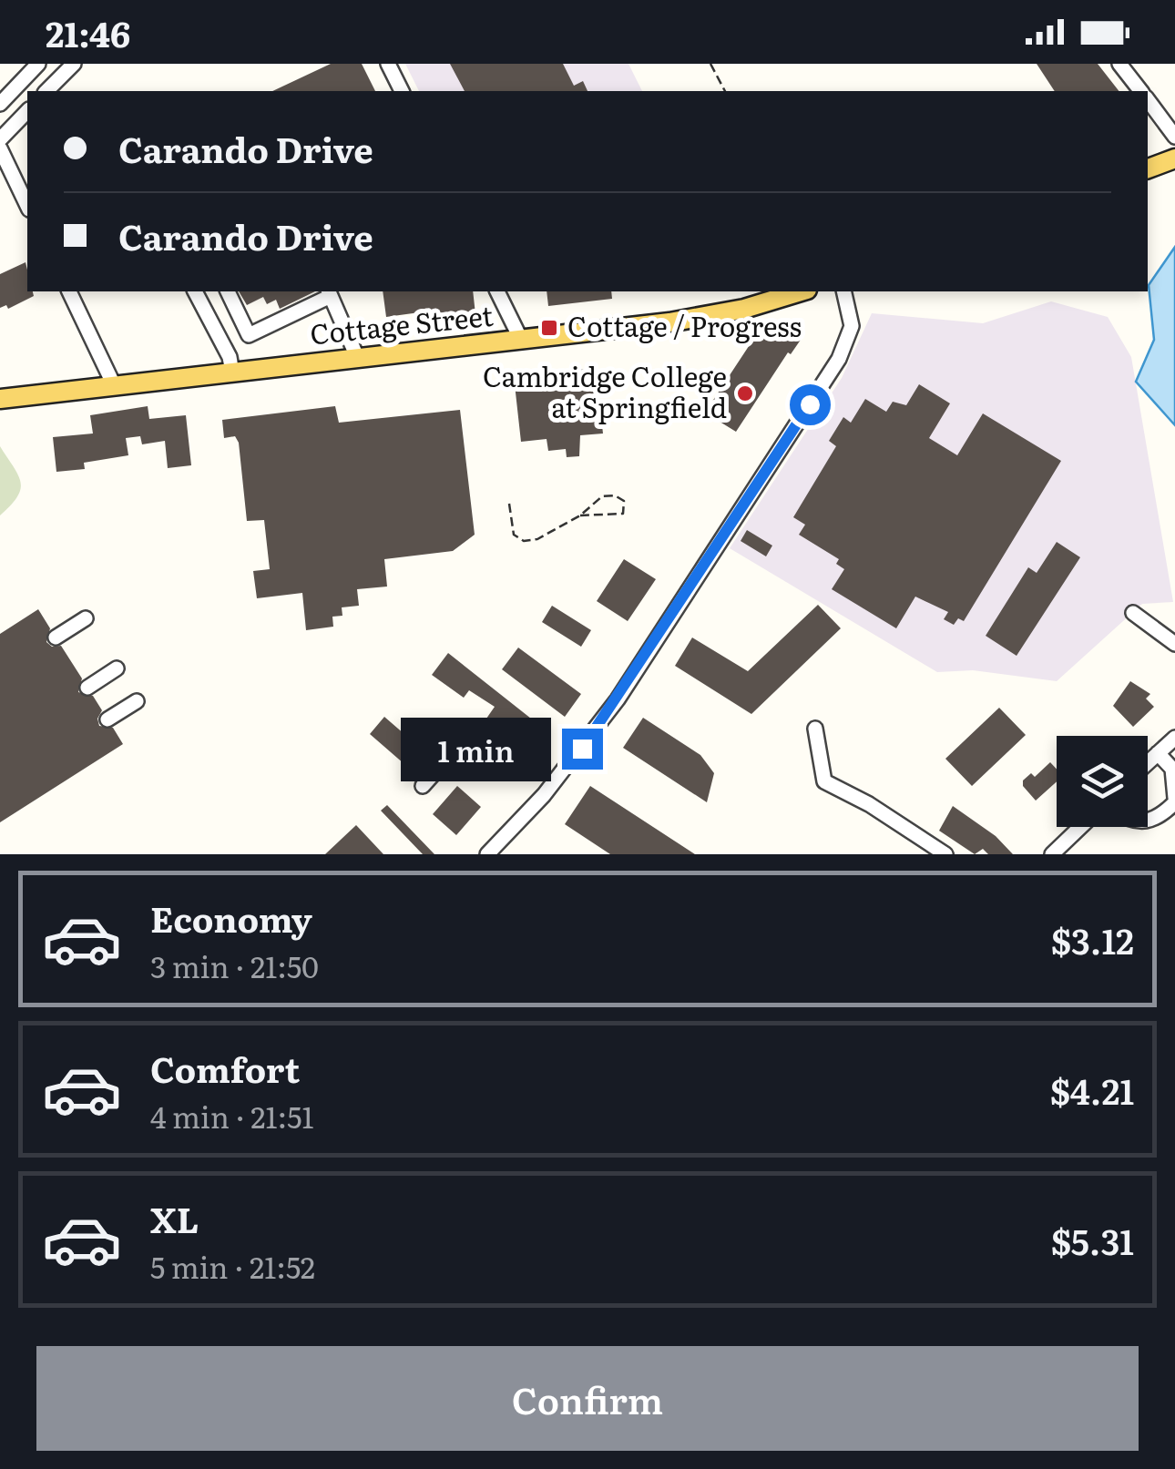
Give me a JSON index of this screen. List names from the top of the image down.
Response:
{
  "streets": {
    "main road": ["Cottage Street"]
  },
  "places": {
    "transit": ["Cottage / Progress"],
    "other": ["Cambridge College at Springfield"]
  },
  "page": {
    "status": "21:46",
    "banner": ["Carando Drive", "Carando Drive"],
    "bubble": "1 min",
    "list": [
      {
        "name": "Economy",
        "note": "3 min · 21:50",
        "value": "$3.12"
      },
      {
        "name": "Comfort",
        "note": "4 min · 21:51",
        "value": "$4.21"
      },
      {
        "name": "XL",
        "note": "5 min · 21:52",
        "value": "$5.31"
      }
    ],
    "buttons": "Confirm"
  }
}
